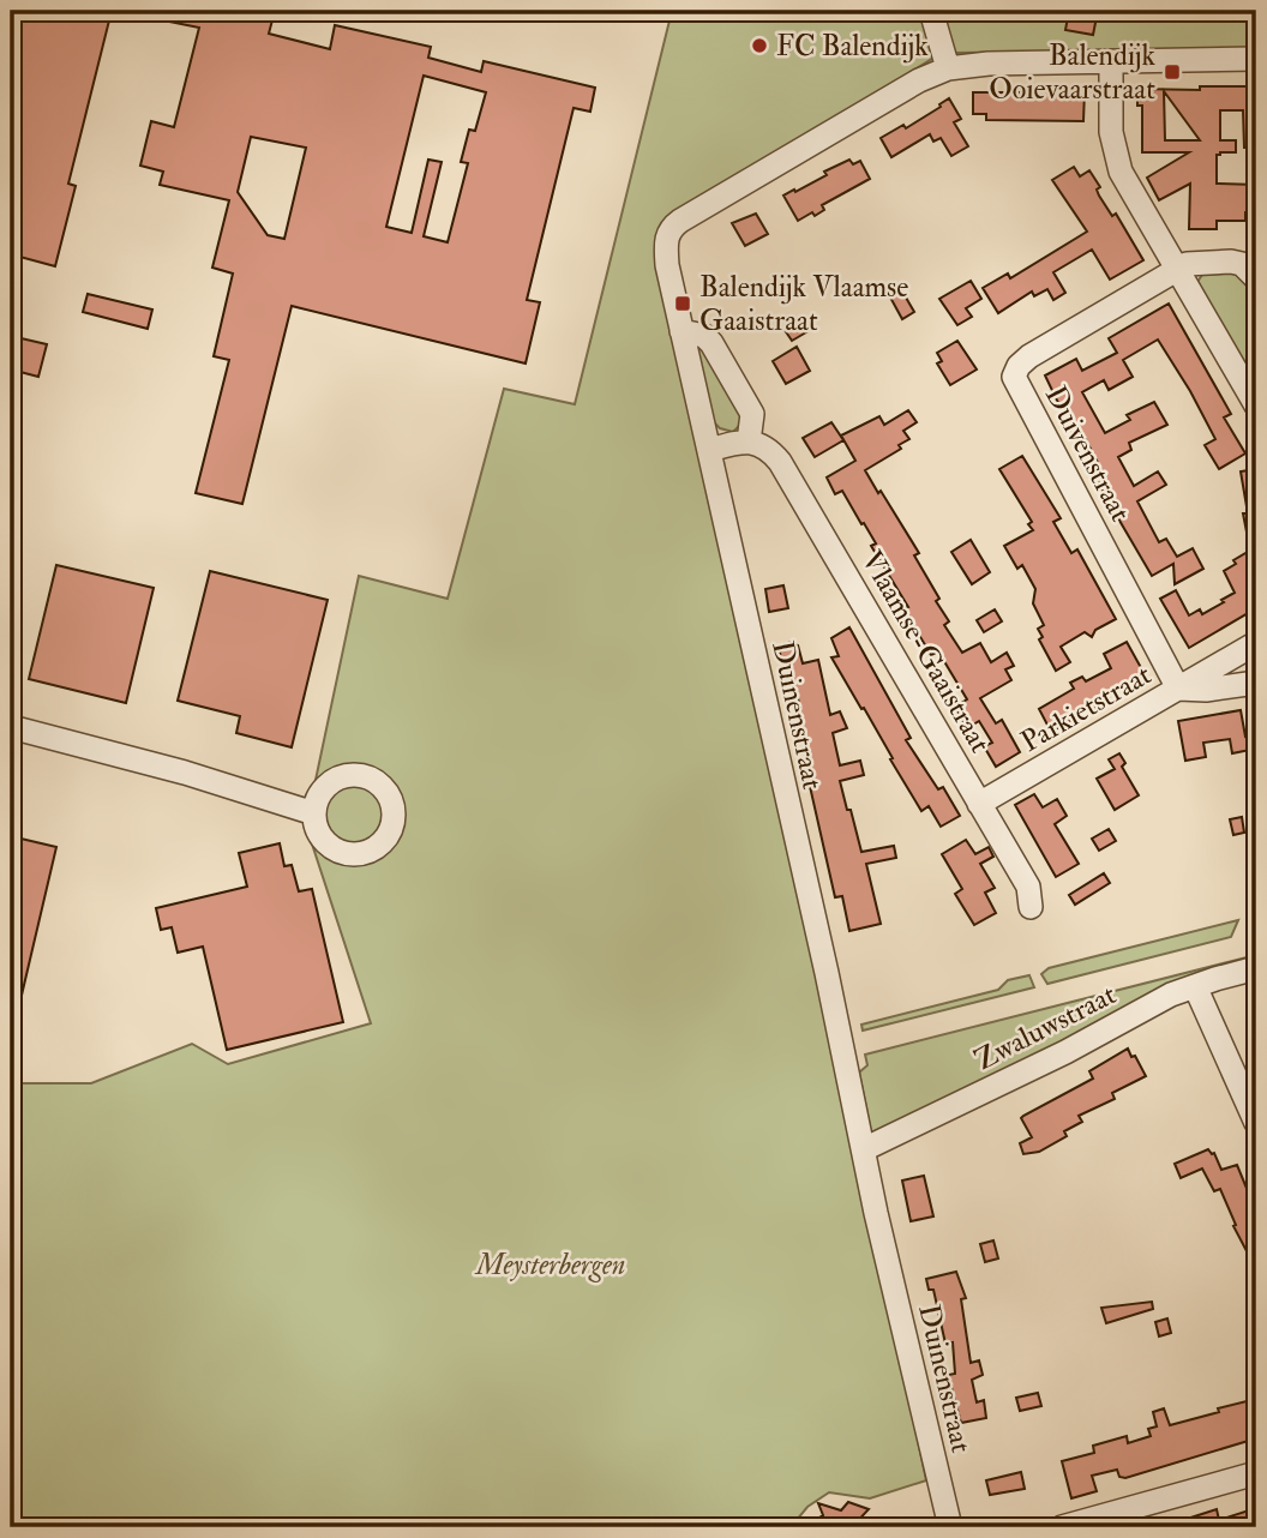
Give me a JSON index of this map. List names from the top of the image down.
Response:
{
  "streets": {
    "street": [
      "Duivenstraat",
      "Vlaamse-Gaaistraat",
      "Parkietstraat",
      "Duinenstraat",
      "Zwaluwstraat"
    ]
  },
  "crossings": [
    ["Duivenstraat", "Parkietstraat"],
    ["Vlaamse-Gaaistraat", "Parkietstraat"],
    ["Duinenstraat", "Zwaluwstraat"]
  ],
  "parks": ["Meysterbergen"],
  "places": {
    "other": ["FC Balendijk"],
    "transit": ["Balendijk Ooievaarstraat", "Balendijk Vlaamse Gaaistraat"]
  }
}
